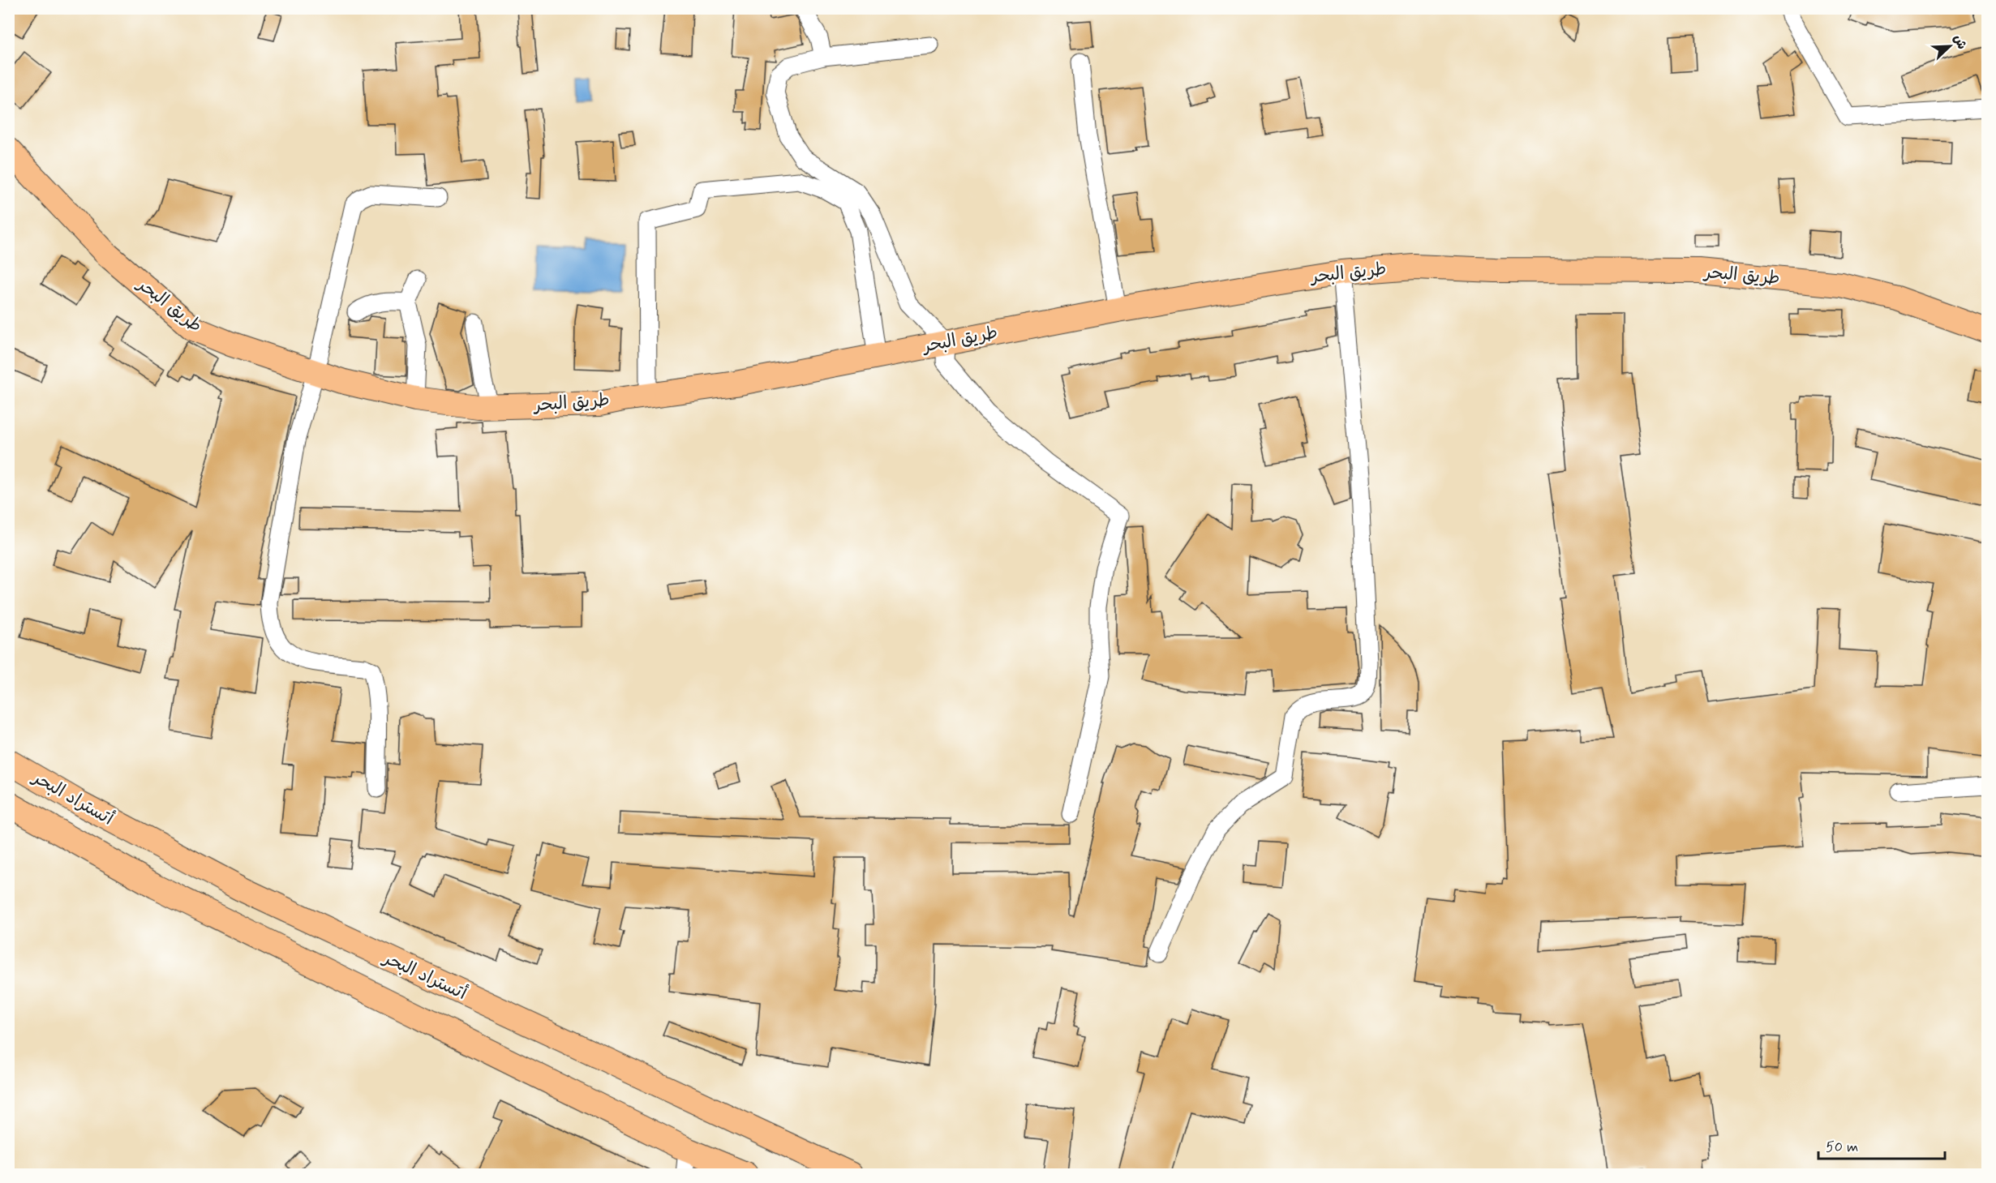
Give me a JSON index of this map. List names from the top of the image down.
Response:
{
  "streets": {
    "highway": ["طريق البحر", "أتستراد البحر"]
  },
  "scale_bar": "50 m",
  "north": "top right"
}
